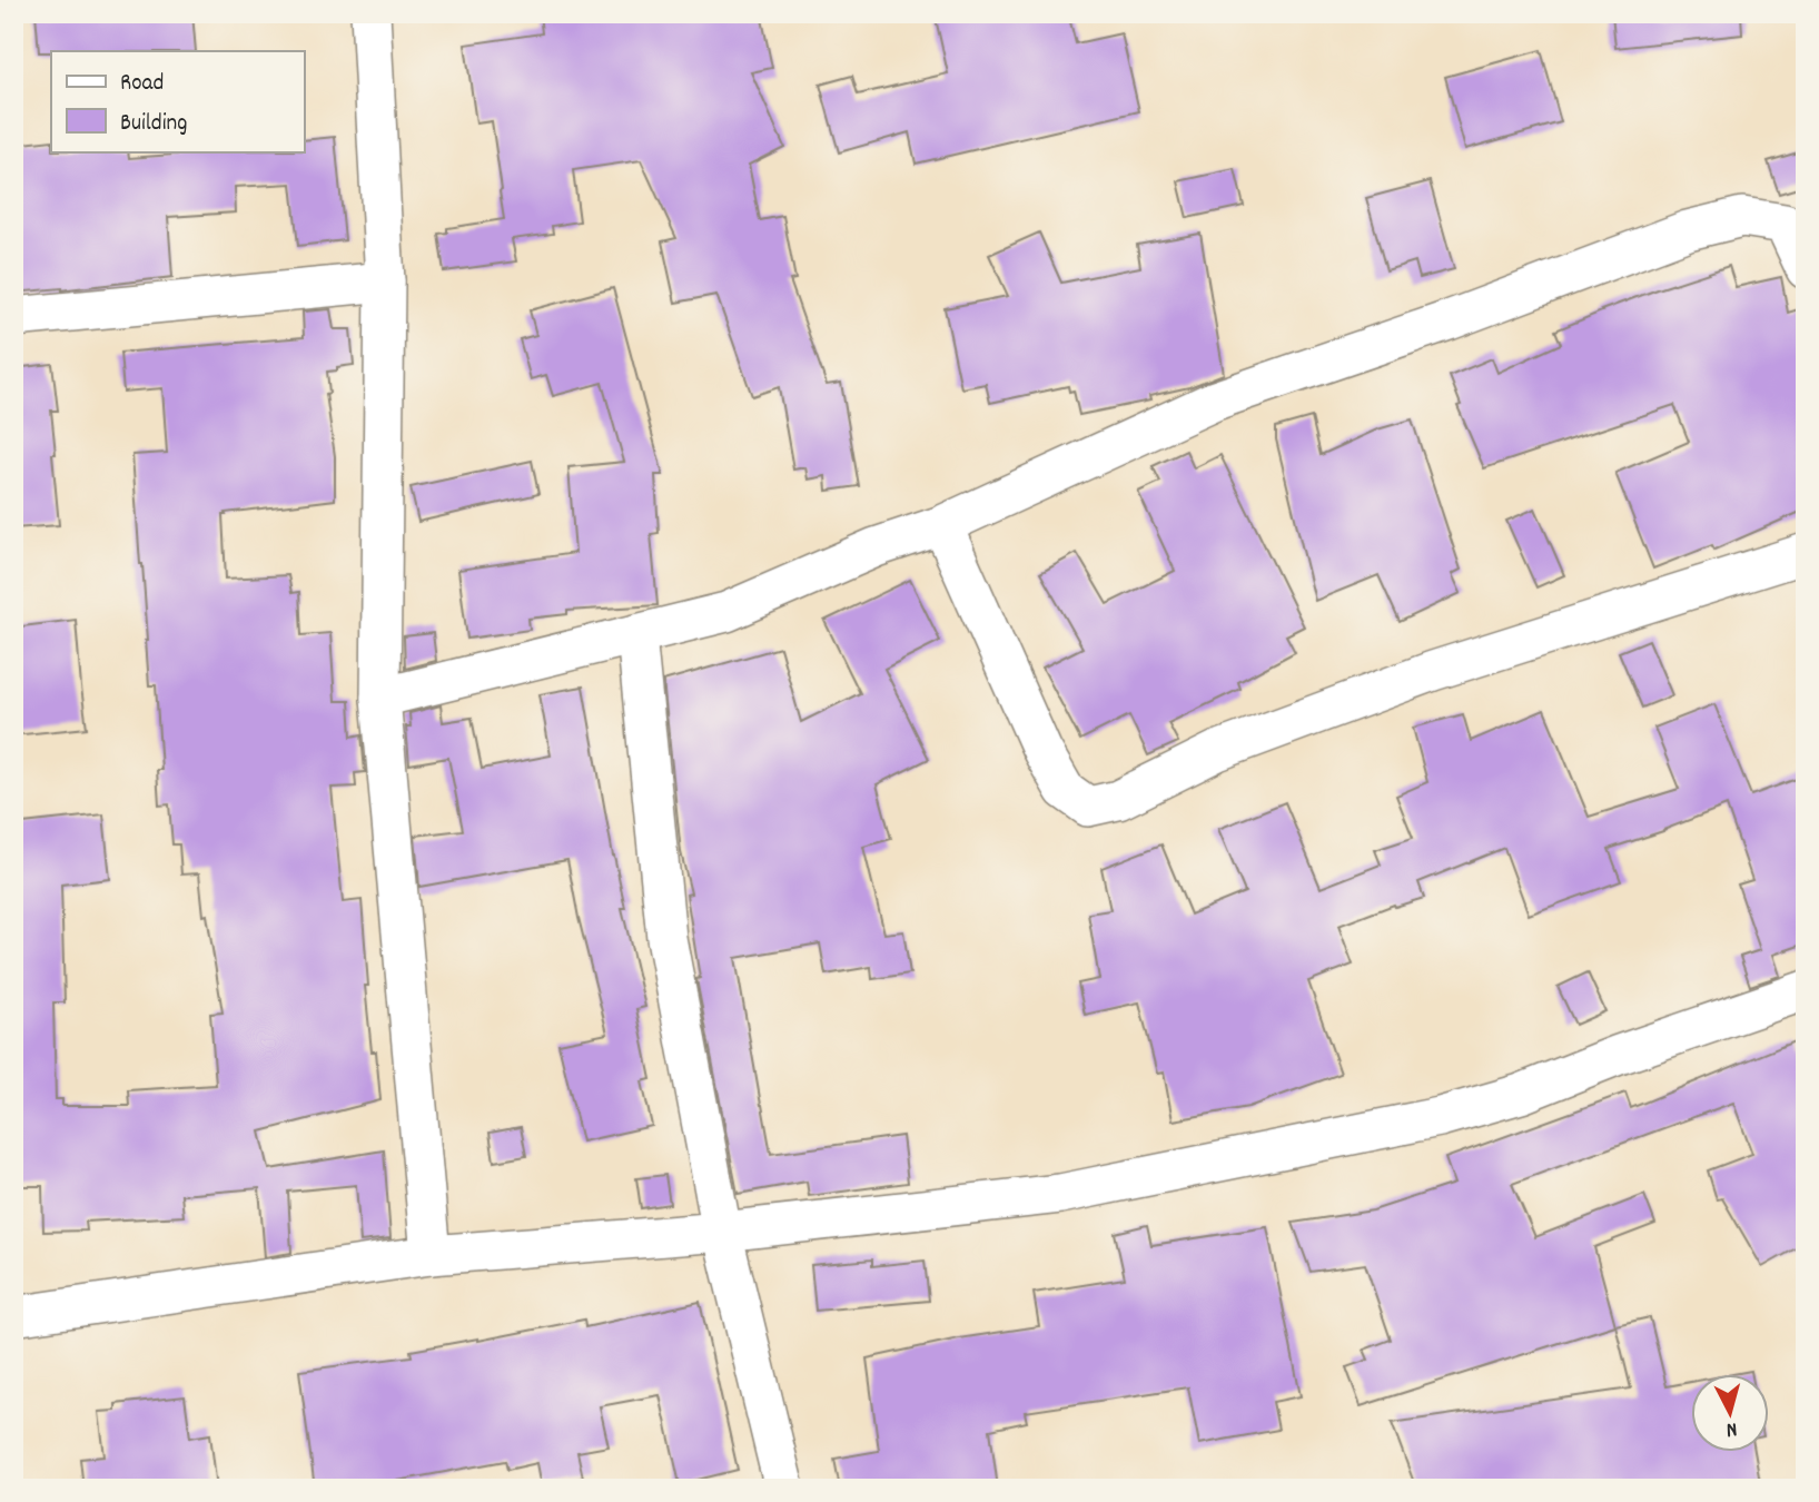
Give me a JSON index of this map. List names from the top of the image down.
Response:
{
  "legend": ["Road", "Building"],
  "north": "bottom"
}
